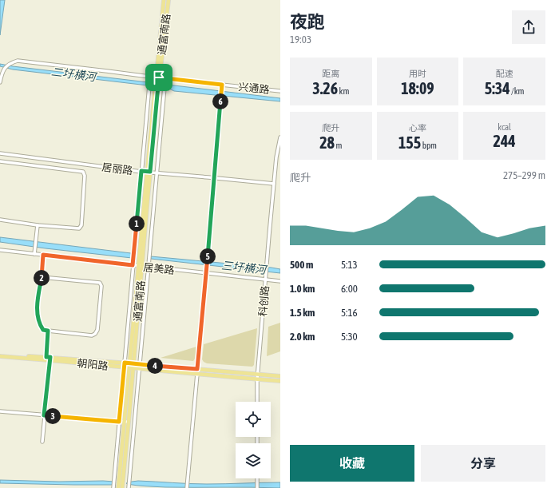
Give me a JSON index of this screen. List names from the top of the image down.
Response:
{
  "streets": {
    "main road": ["通富南路", "朝阳路"],
    "street": [
      "兴通路",
      "居丽路",
      "居美路",
      "科创路"
    ]
  },
  "crossings": [
    ["通富南路", "兴通路"],
    ["通富南路", "居丽路"],
    ["通富南路", "居美路"],
    ["通富南路", "朝阳路"],
    ["居丽路", "科创路"],
    ["居美路", "科创路"],
    ["科创路", "朝阳路"]
  ],
  "water": ["二圩横河", "三圩横河"],
  "page": {
    "heading": ["夜跑", "19:03"],
    "stats": [
      ["距离", "3.26 km"],
      ["用时", "18:09"],
      ["配速", "5:34 /km"],
      ["爬升", "28 m"],
      ["心率", "155 bpm"],
      ["kcal", "244"]
    ],
    "pins": [
      "6",
      "1",
      "5",
      "2",
      "4",
      "3"
    ],
    "chart": ["爬升", "275–299 m"],
    "list": [
      {
        "name": "500 m",
        "note": "5:13"
      },
      {
        "name": "1.0 km",
        "note": "6:00"
      },
      {
        "name": "1.5 km",
        "note": "5:16"
      },
      {
        "name": "2.0 km",
        "note": "5:30"
      }
    ],
    "buttons": ["收藏", "分享"]
  }
}
